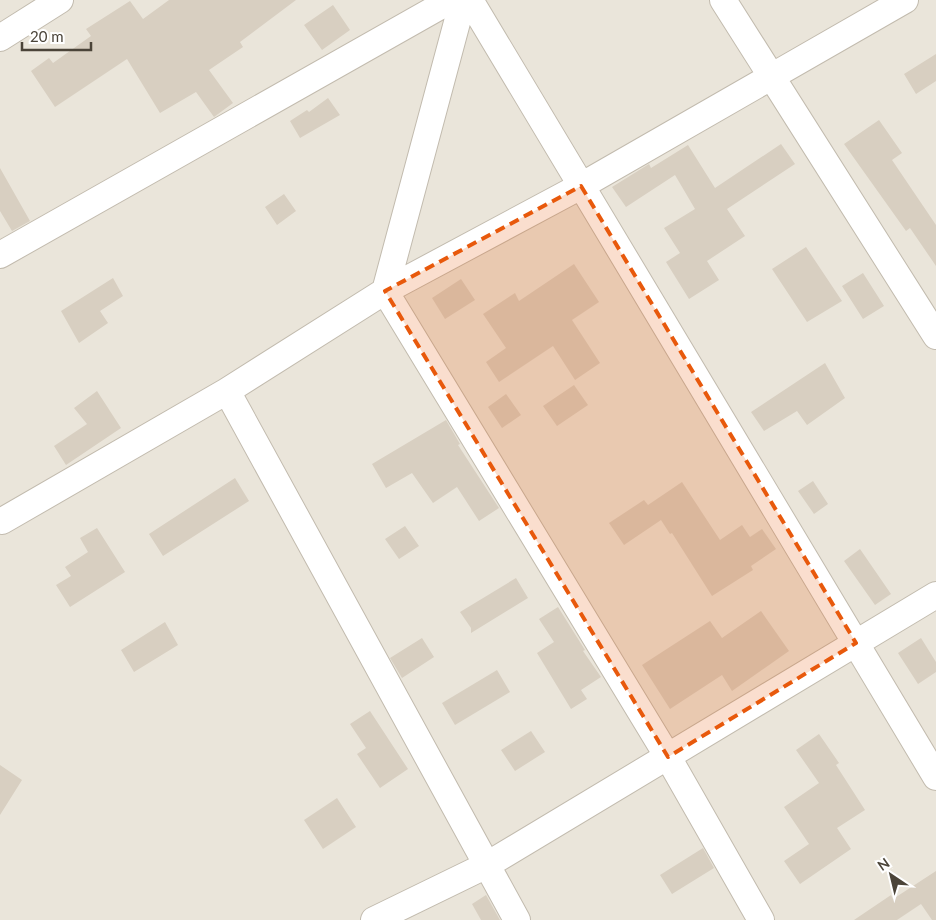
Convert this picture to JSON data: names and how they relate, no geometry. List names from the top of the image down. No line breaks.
{"scale_bar":"20 m","north":"top left"}
